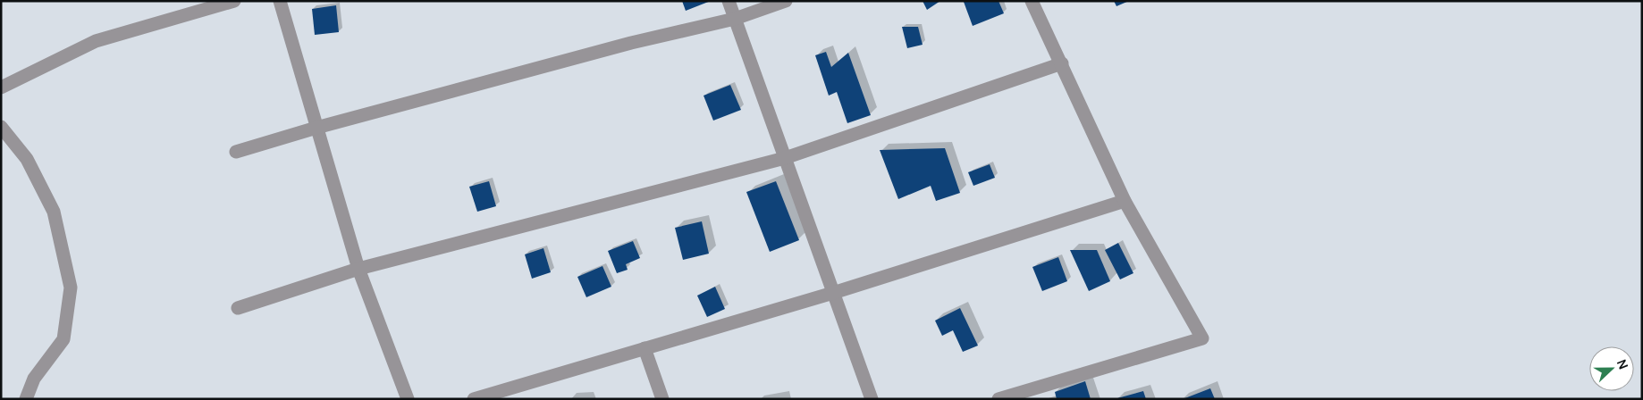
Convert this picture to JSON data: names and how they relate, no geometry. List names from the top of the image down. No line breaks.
{"north":"right"}
